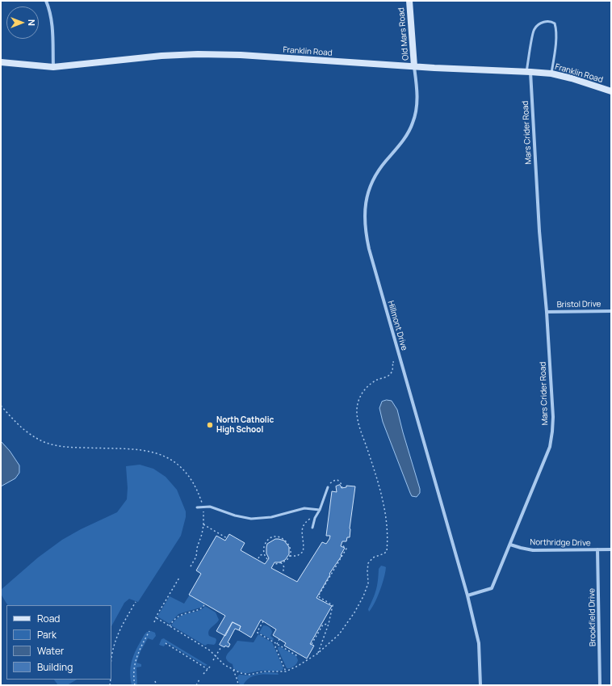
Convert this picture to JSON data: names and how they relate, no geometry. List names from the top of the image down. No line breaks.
{"streets":{"street":["Old Mars Road","Franklin Road","Mars Crider Road","Bristol Drive","Hillmont Drive","Northridge Drive","Brookfield Drive"]},"crossings":[["Old Mars Road","Franklin Road"],["Old Mars Road","Hillmont Drive"],["Franklin Road","Mars Crider Road"],["Franklin Road","Hillmont Drive"],["Mars Crider Road","Bristol Drive"],["Mars Crider Road","Hillmont Drive"],["Mars Crider Road","Northridge Drive"],["Northridge Drive","Brookfield Drive"]],"places":["North Catholic High School"],"legend":["Road","Park","Water","Building"],"north":"right"}
